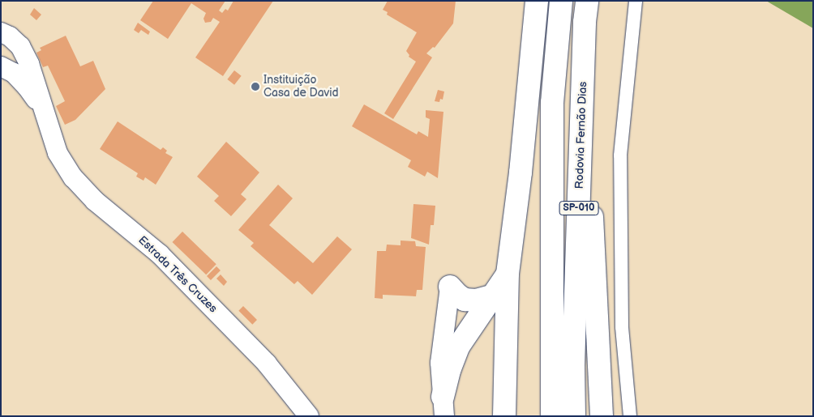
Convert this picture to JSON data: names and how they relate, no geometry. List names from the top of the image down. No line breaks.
{"streets":{"highway":["Rodovia Fernão Dias","SP-010"],"street":["Estrada Três Cruzes"]},"places":["Instituição Casa de David"]}
